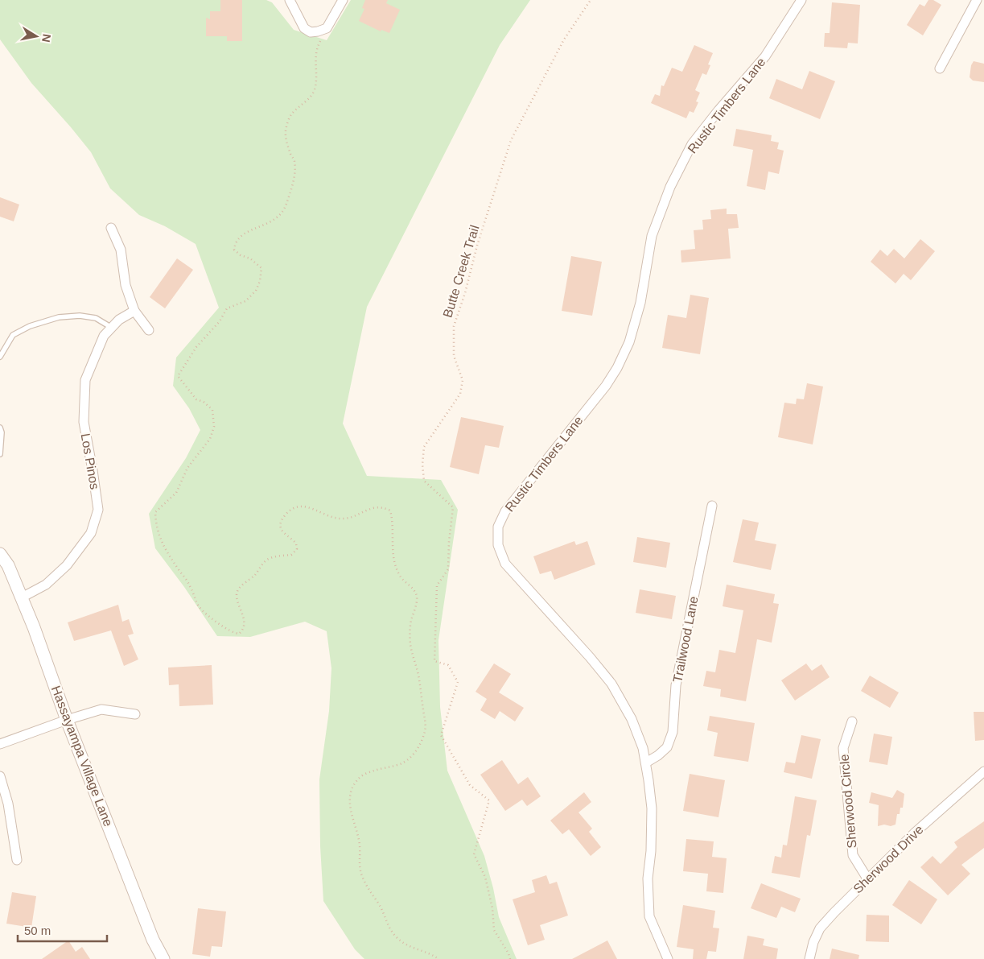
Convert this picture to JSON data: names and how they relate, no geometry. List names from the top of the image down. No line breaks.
{"streets":{"street":["Rustic Timbers Lane","Los Pinos","Trailwood Lane","Hassayampa Village Lane","Sherwood Circle","Sherwood Drive"],"path":["Butte Creek Trail"]},"crossings":[["Rustic Timbers Lane","Trailwood Lane"],["Los Pinos","Hassayampa Village Lane"],["Sherwood Circle","Sherwood Drive"]],"scale_bar":"50 m","north":"right"}
